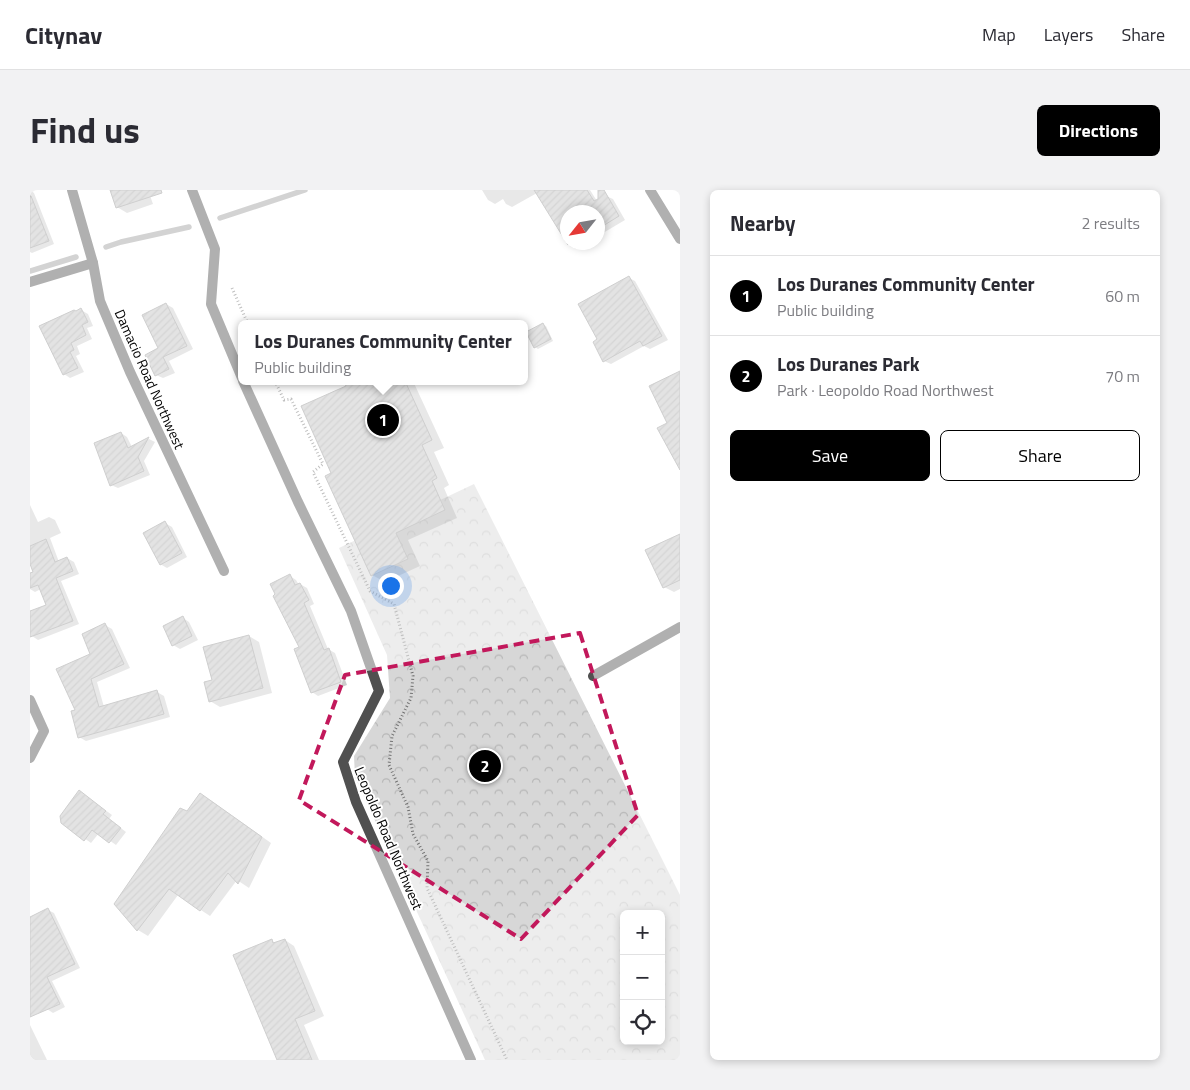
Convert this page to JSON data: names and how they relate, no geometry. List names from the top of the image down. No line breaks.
{"streets":{"street":["Damacio Road Northwest","Leopoldo Road Northwest"]},"north":"bottom left","page":{"header":"Citynav","nav":["Map","Layers","Share"],"title":"Find us","buttons":["Directions",["Save","Share"]],"heading":["Nearby","2 results"],"list":[{"mark":"1","name":"Los Duranes Community Center","note":"Public building","value":"60 m"},{"mark":"2","name":"Los Duranes Park","note":"Park · Leopoldo Road Northwest","value":"70 m"}],"popup":["Los Duranes Community Center","Public building"],"pins":["1","2"],"map_buttons":["+","−"]}}
